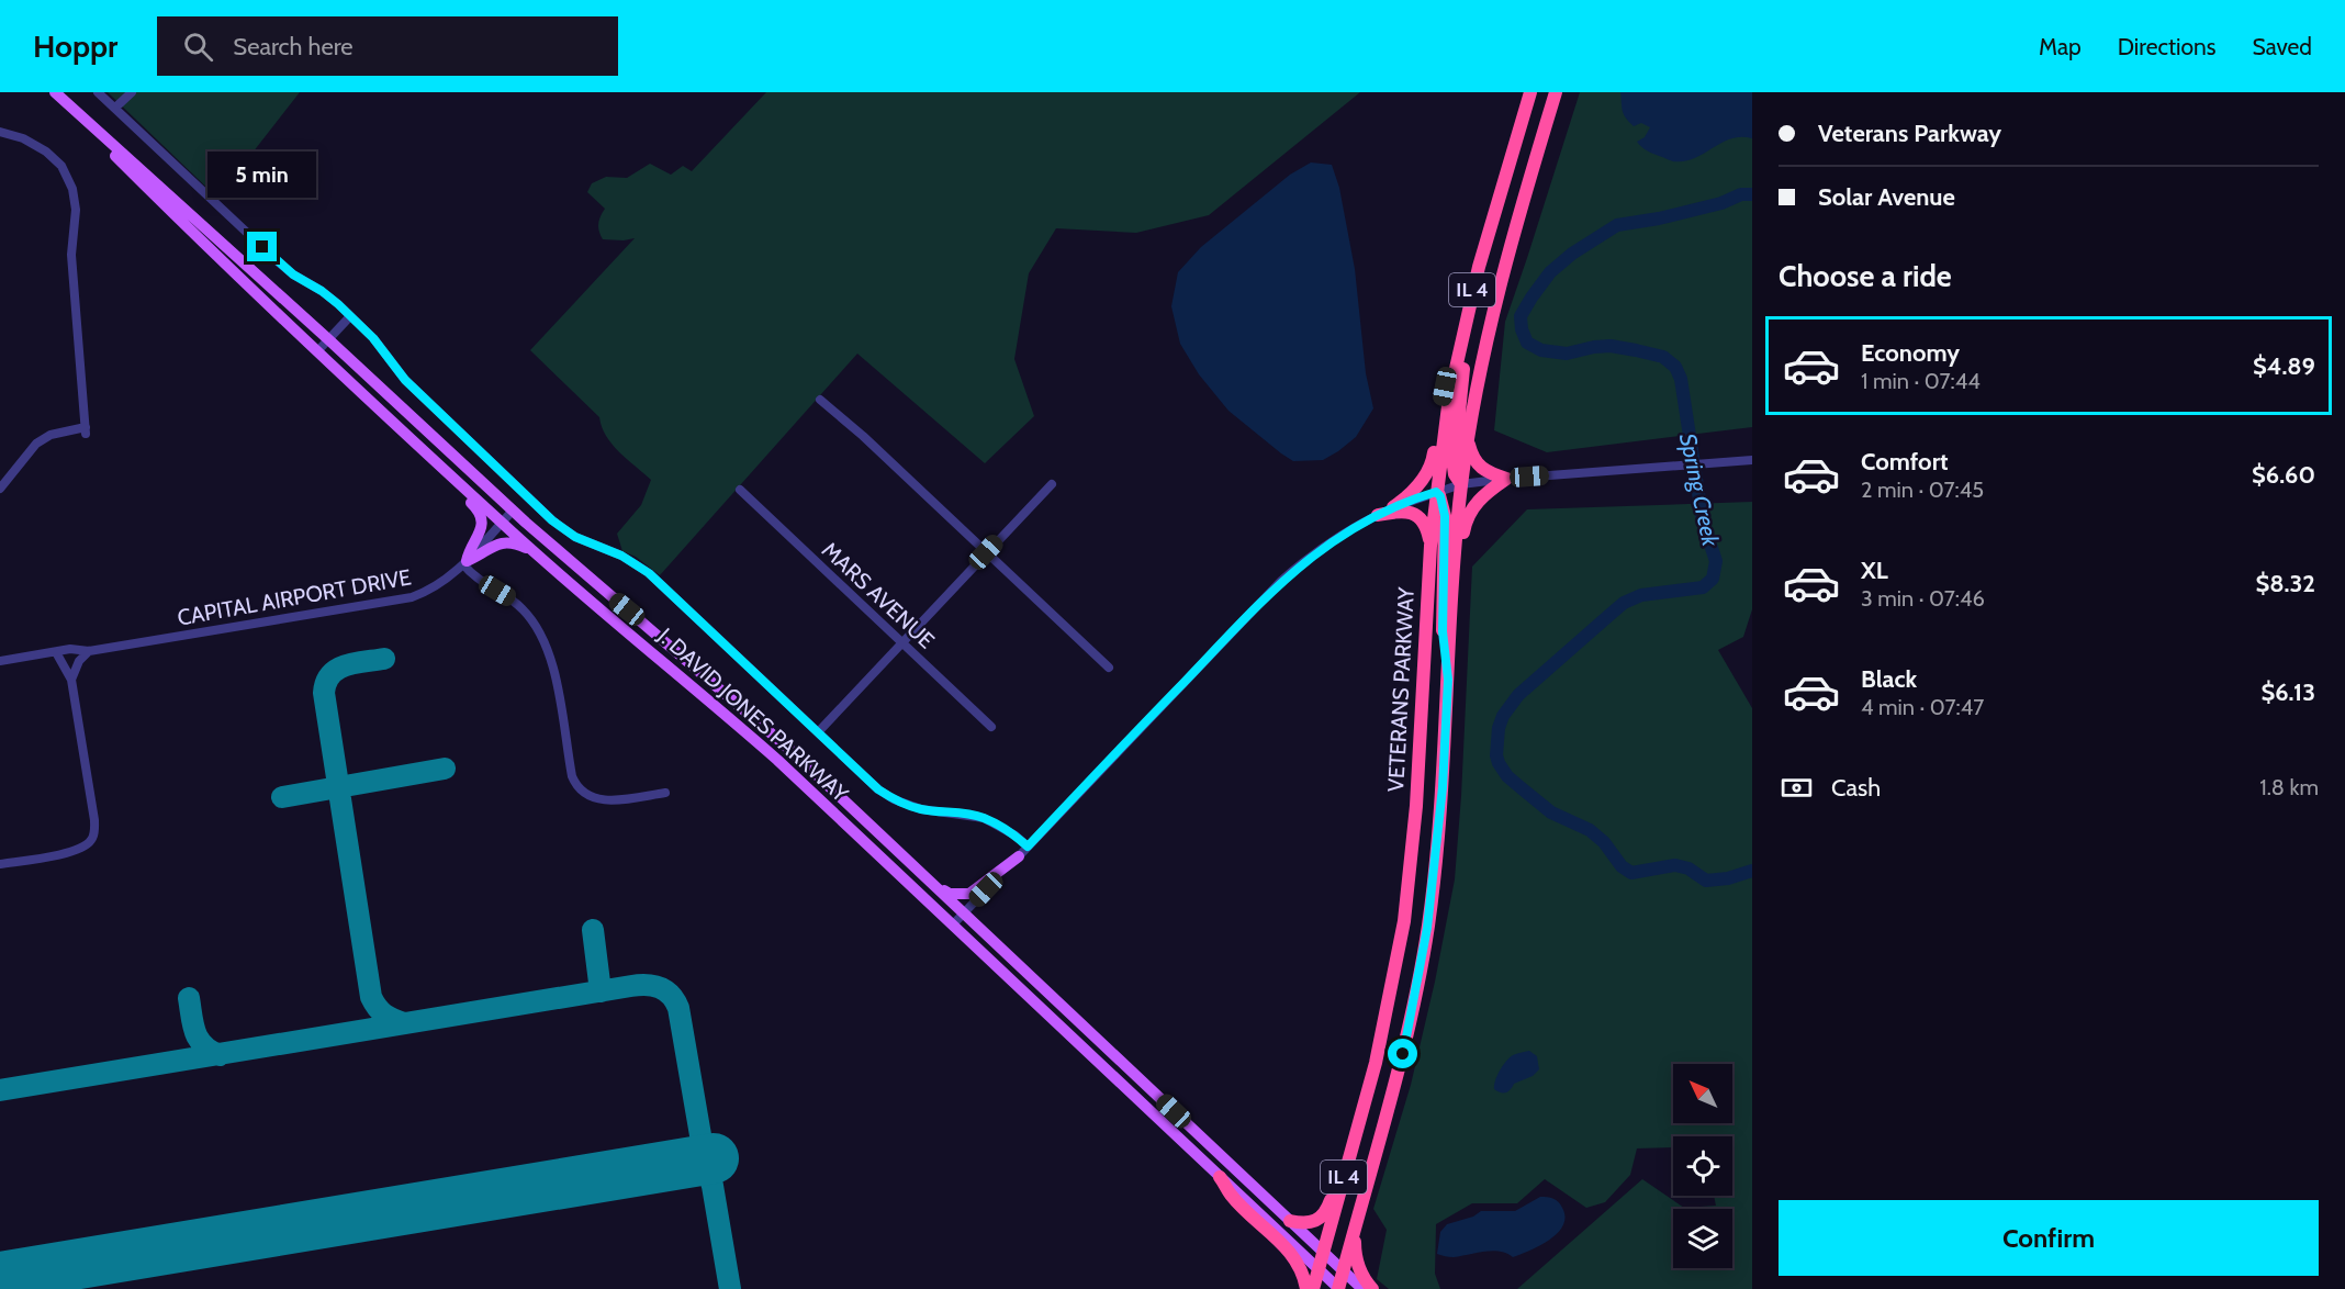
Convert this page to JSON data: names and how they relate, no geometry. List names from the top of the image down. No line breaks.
{"streets":{"highway":["IL 4","VETERANS PARKWAY"],"main road":["J. DAVID JONES PARKWAY"],"street":["MARS AVENUE","CAPITAL AIRPORT DRIVE"]},"crossings":[["IL 4","J. DAVID JONES PARKWAY"],["CAPITAL AIRPORT DRIVE","J. DAVID JONES PARKWAY"],["VETERANS PARKWAY","J. DAVID JONES PARKWAY"]],"water":["Spring Creek"],"north":"top left","page":{"header":"Hoppr","search":"Search here","nav":["Map","Directions","Saved"],"banner":["Veterans Parkway","Solar Avenue"],"bubble":"5 min","heading":"Choose a ride","list":[{"name":"Economy","note":"1 min · 07:44","value":"$4.89"},{"name":"Comfort","note":"2 min · 07:45","value":"$6.60"},{"name":"XL","note":"3 min · 07:46","value":"$8.32"},{"name":"Black","note":"4 min · 07:47","value":"$6.13"}],"pay":["Cash","1.8 km"],"buttons":"Confirm"}}
